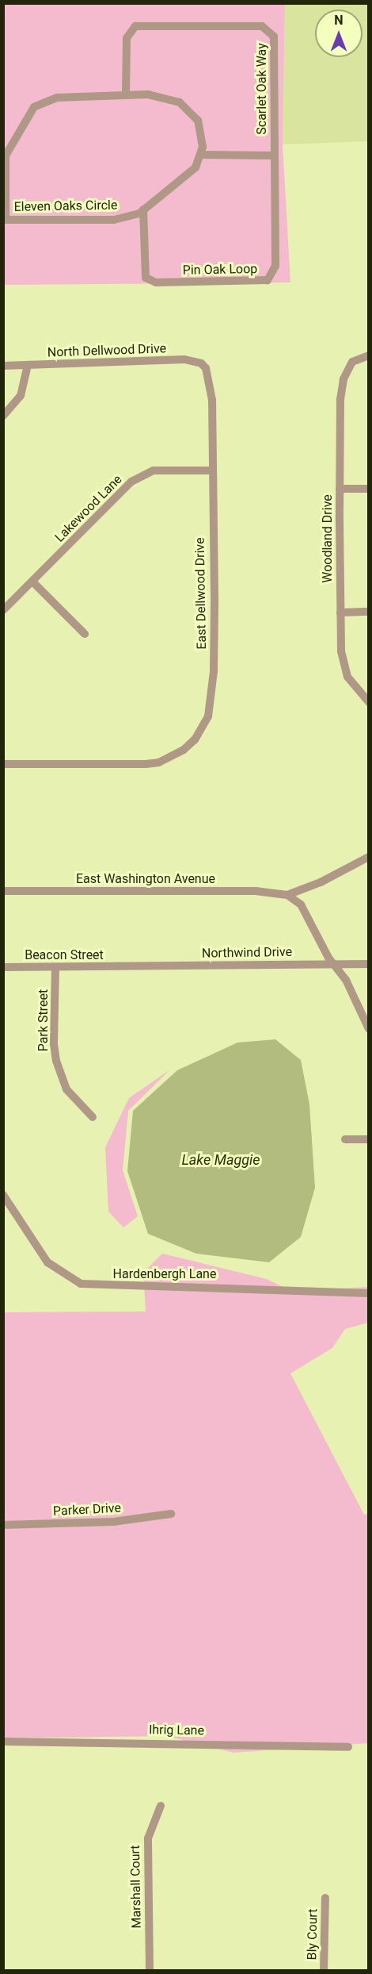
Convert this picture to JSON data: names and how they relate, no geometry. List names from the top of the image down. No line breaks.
{"streets":{"street":["Scarlet Oak Way","Eleven Oaks Circle","Pin Oak Loop","North Dellwood Drive","Lakewood Lane","Woodland Drive","East Dellwood Drive","East Washington Avenue","Northwind Drive","Beacon Street","Park Street","Hardenbergh Lane","Parker Drive","Ihrig Lane","Marshall Court","Bly Court"]},"crossings":[["Scarlet Oak Way","Eleven Oaks Circle"],["Scarlet Oak Way","Pin Oak Loop"],["Eleven Oaks Circle","Pin Oak Loop"],["North Dellwood Drive","East Dellwood Drive"],["Lakewood Lane","East Dellwood Drive"],["Northwind Drive","Beacon Street"],["Beacon Street","Park Street"]],"water":["Lake Maggie"],"north":"top"}
